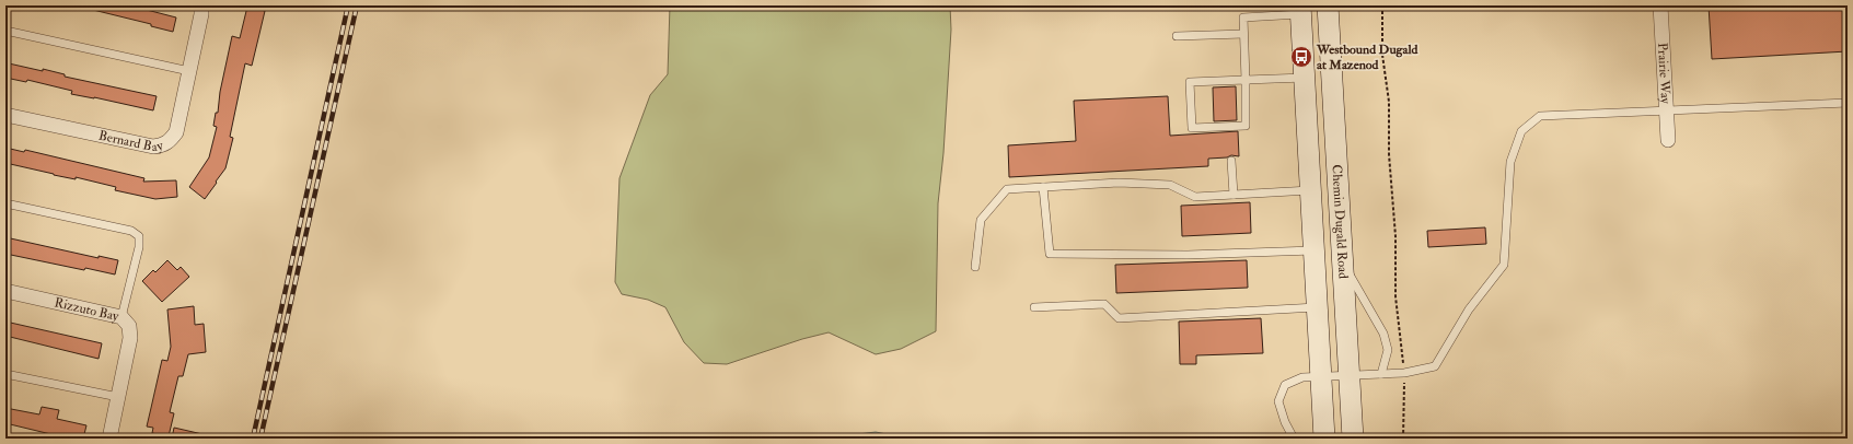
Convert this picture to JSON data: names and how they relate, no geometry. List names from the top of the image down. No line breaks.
{"streets":{"main road":["Chemin Dugald Road"],"street":["Prairie Way","Bernard Bay","Rizzuto Bay"]},"places":{"bus stop":["Westbound Dugald at Mazenod"]}}
